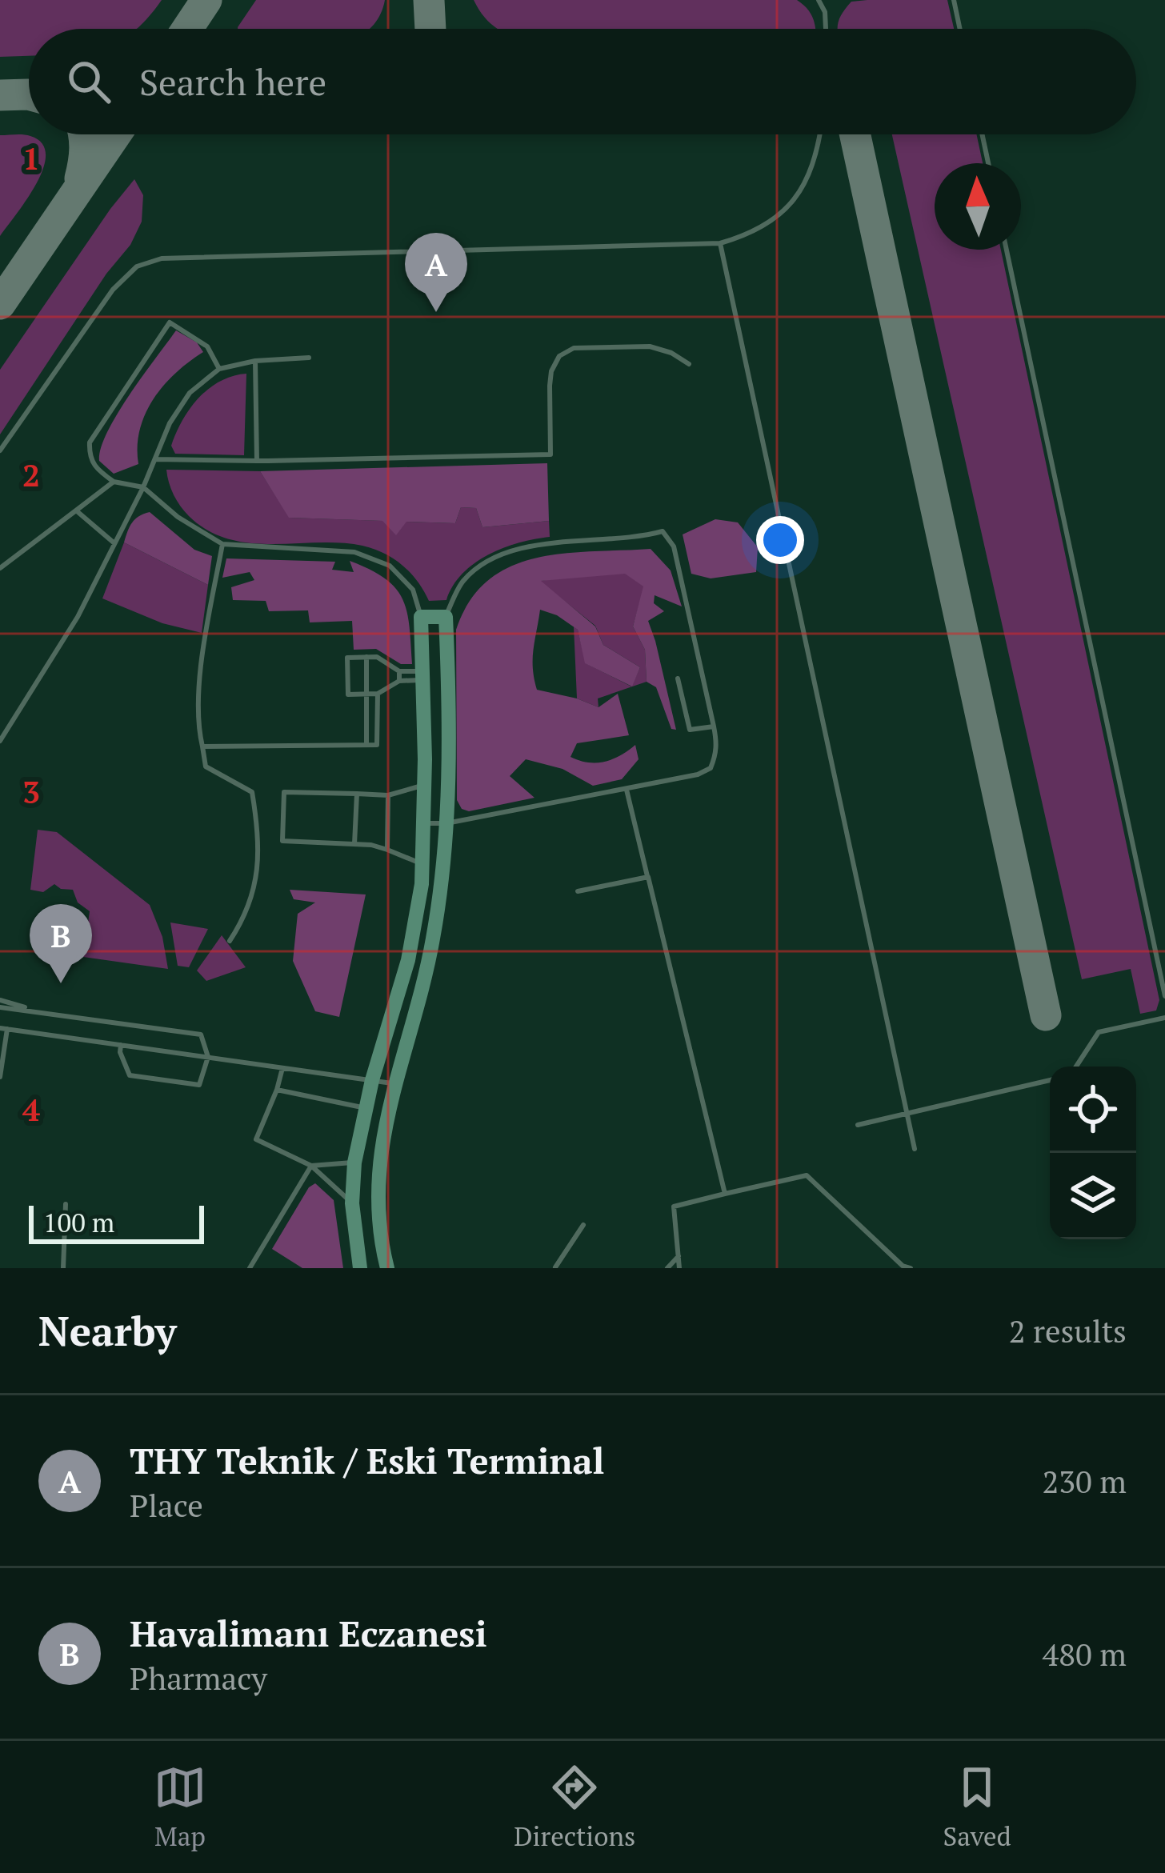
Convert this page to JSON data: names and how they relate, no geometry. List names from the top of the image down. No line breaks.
{"scale_bar":"100 m","north":"top","page":{"search":"Search here","pins":["A","B"],"scale":"100 m","heading":["Nearby","2 results"],"list":[{"mark":"A","name":"THY Teknik / Eski Terminal","note":"Place","value":"230 m"},{"mark":"B","name":"Havalimanı Eczanesi","note":"Pharmacy","value":"480 m"}],"nav":["Map","Directions","Saved"]},"grid":{"rows":["1","2","3","4"]}}
